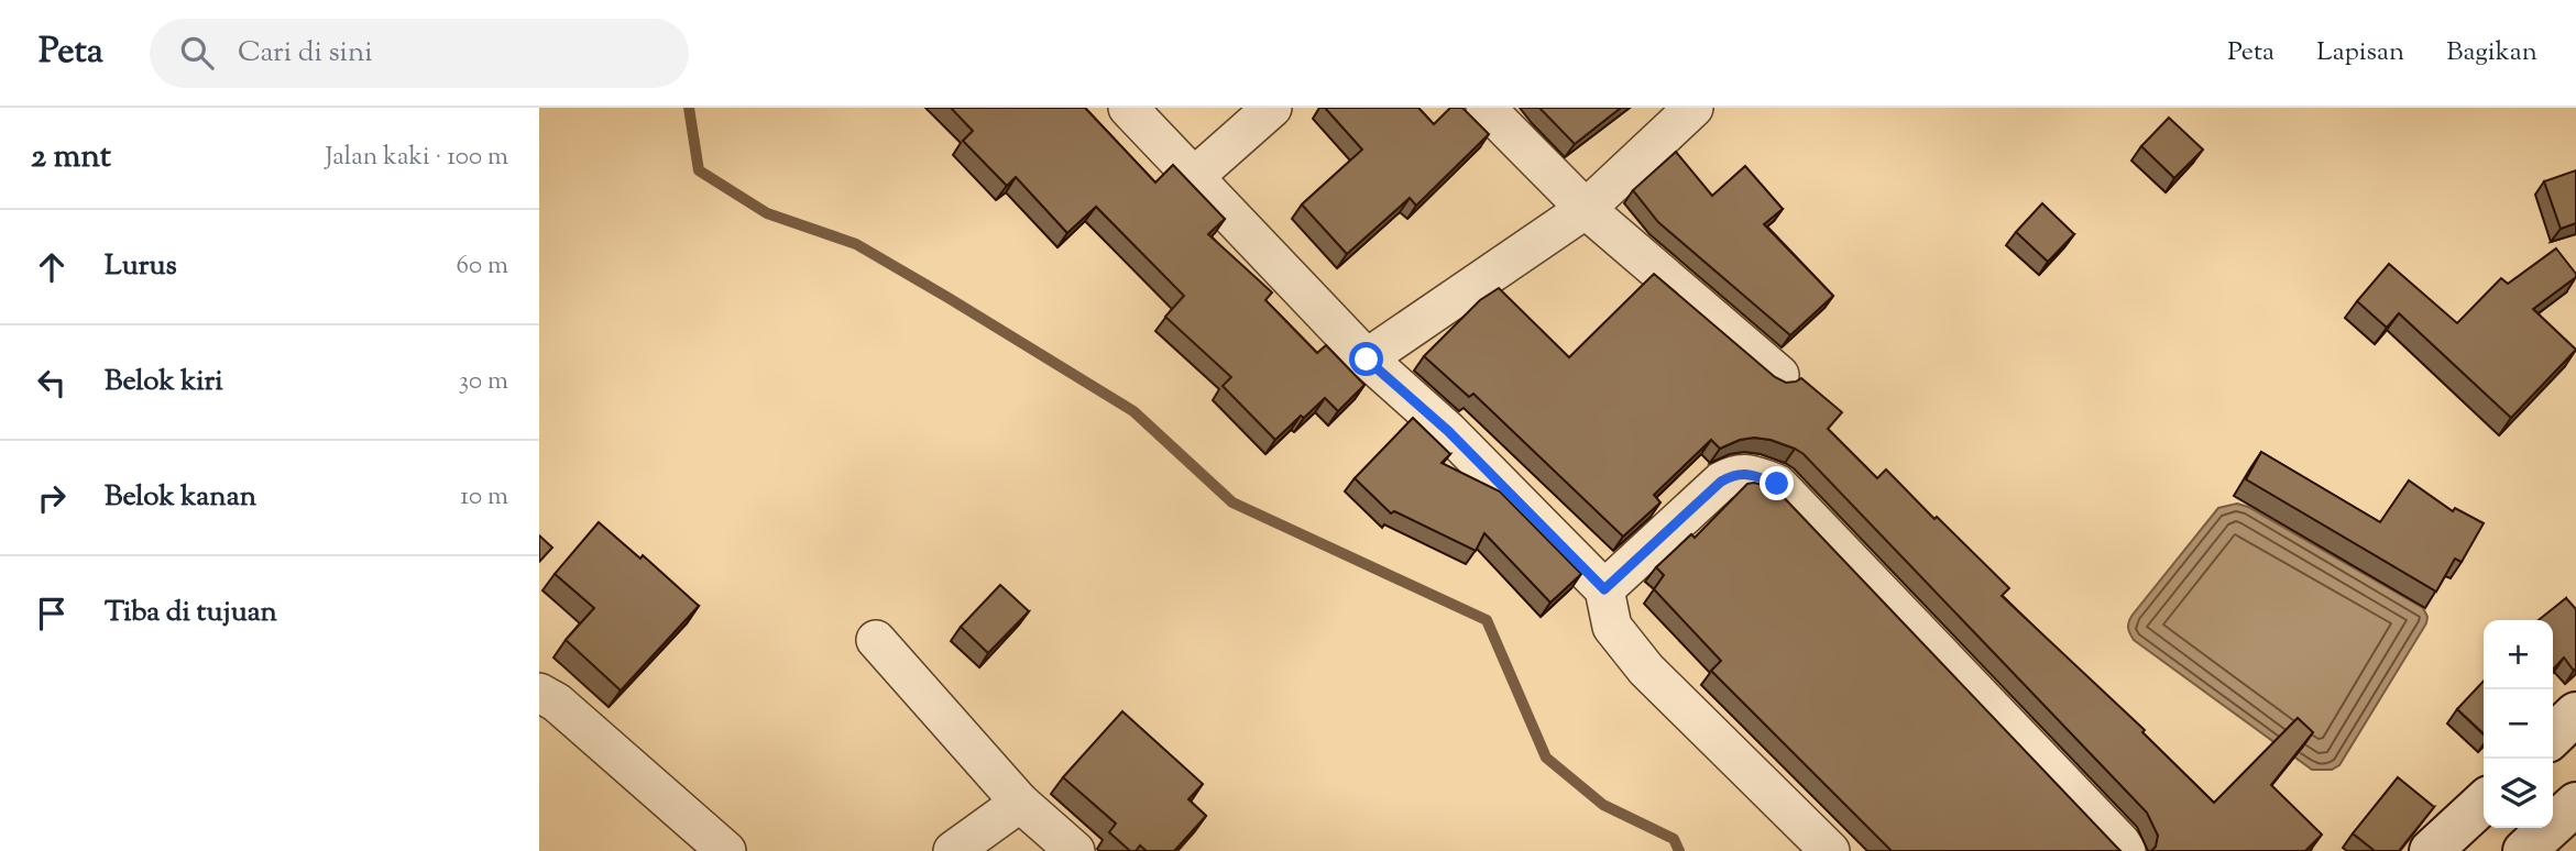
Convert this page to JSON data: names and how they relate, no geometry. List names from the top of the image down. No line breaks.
{"page":{"header":"Peta","search":"Cari di sini","nav":["Peta","Lapisan","Bagikan"],"heading":["2 mnt","Jalan kaki · 100 m"],"list":[["Lurus","60 m"],["Belok kiri","30 m"],["Belok kanan","10 m"],"Tiba di tujuan"],"map_buttons":["+","−"]}}
